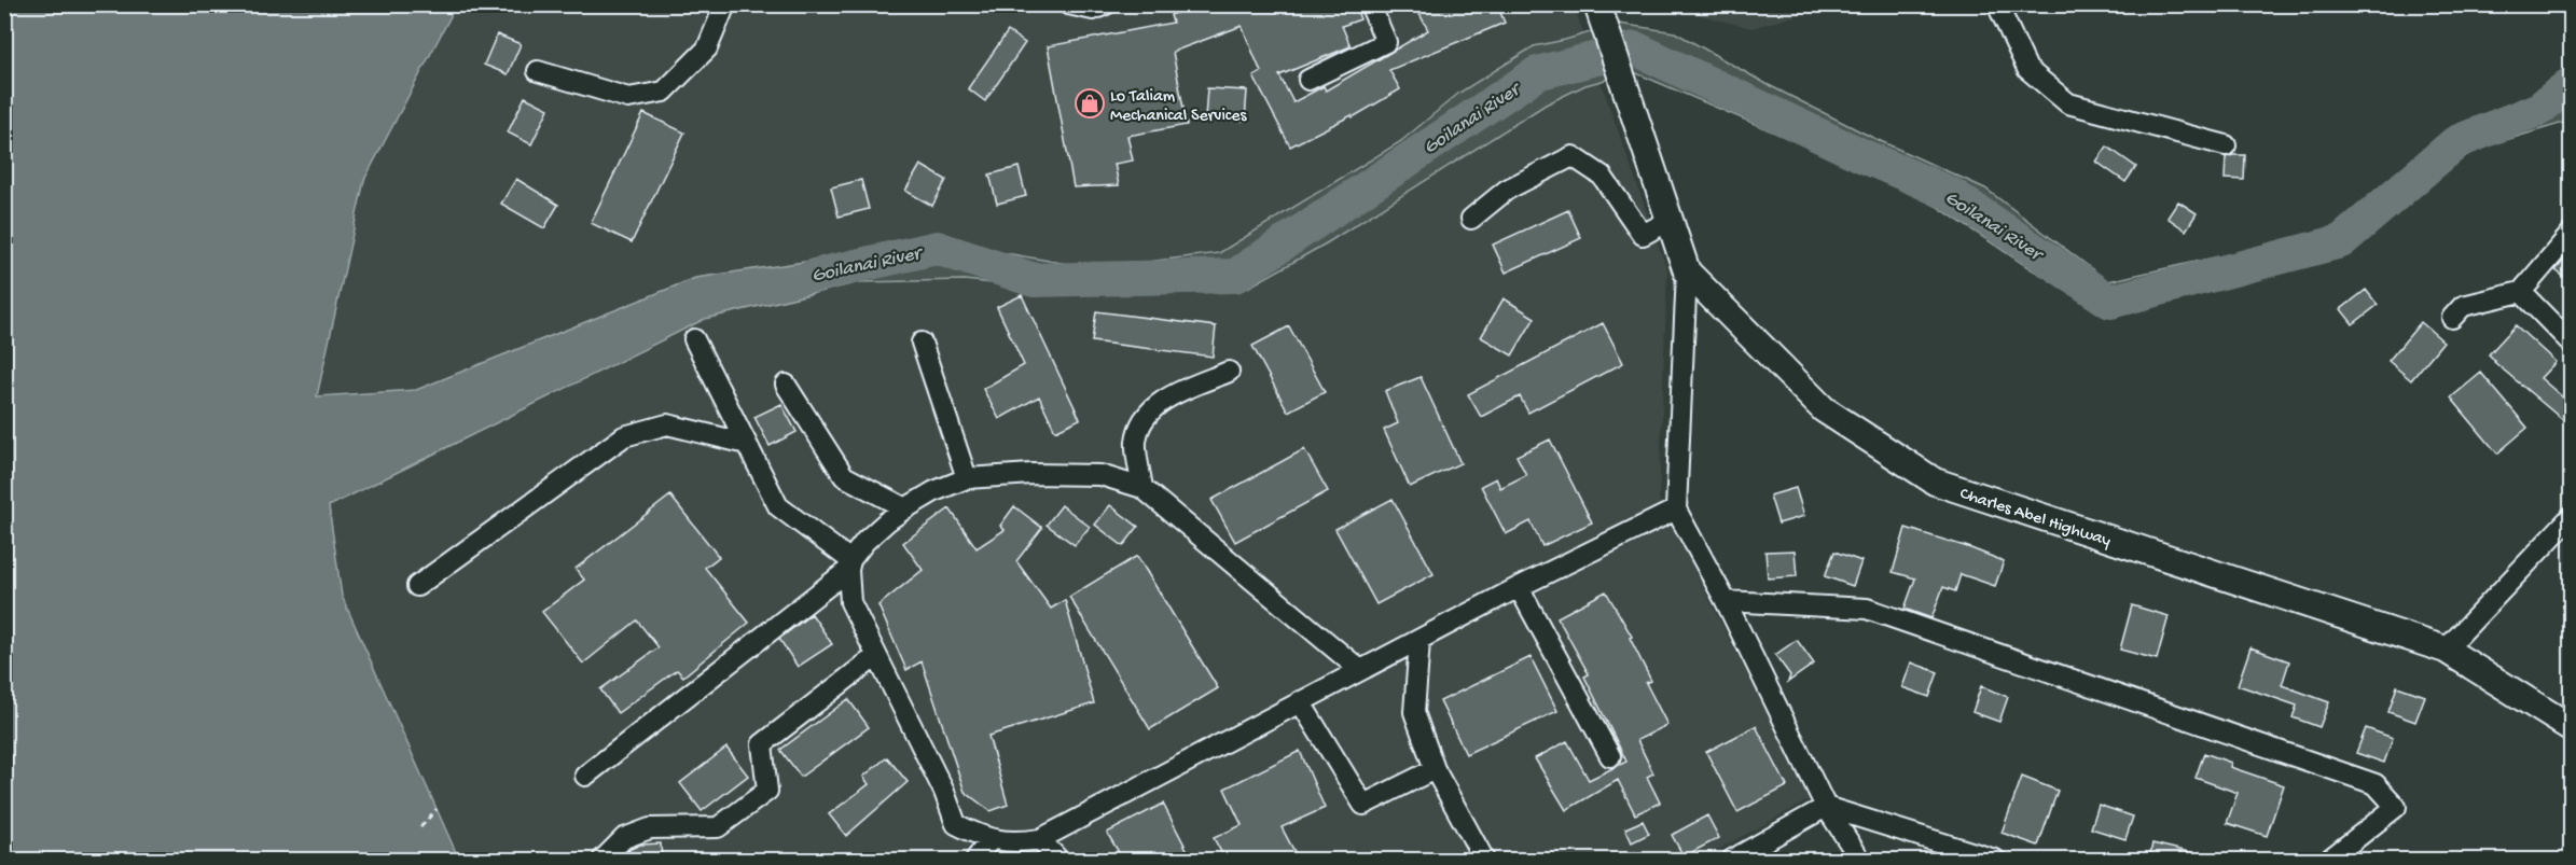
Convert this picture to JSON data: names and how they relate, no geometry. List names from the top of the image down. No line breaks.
{"streets":{"main road":["Charles Abel Highway"]},"water":["Goilanai River"],"places":{"shop":["Lo Taliam Mechanical Services"]}}
